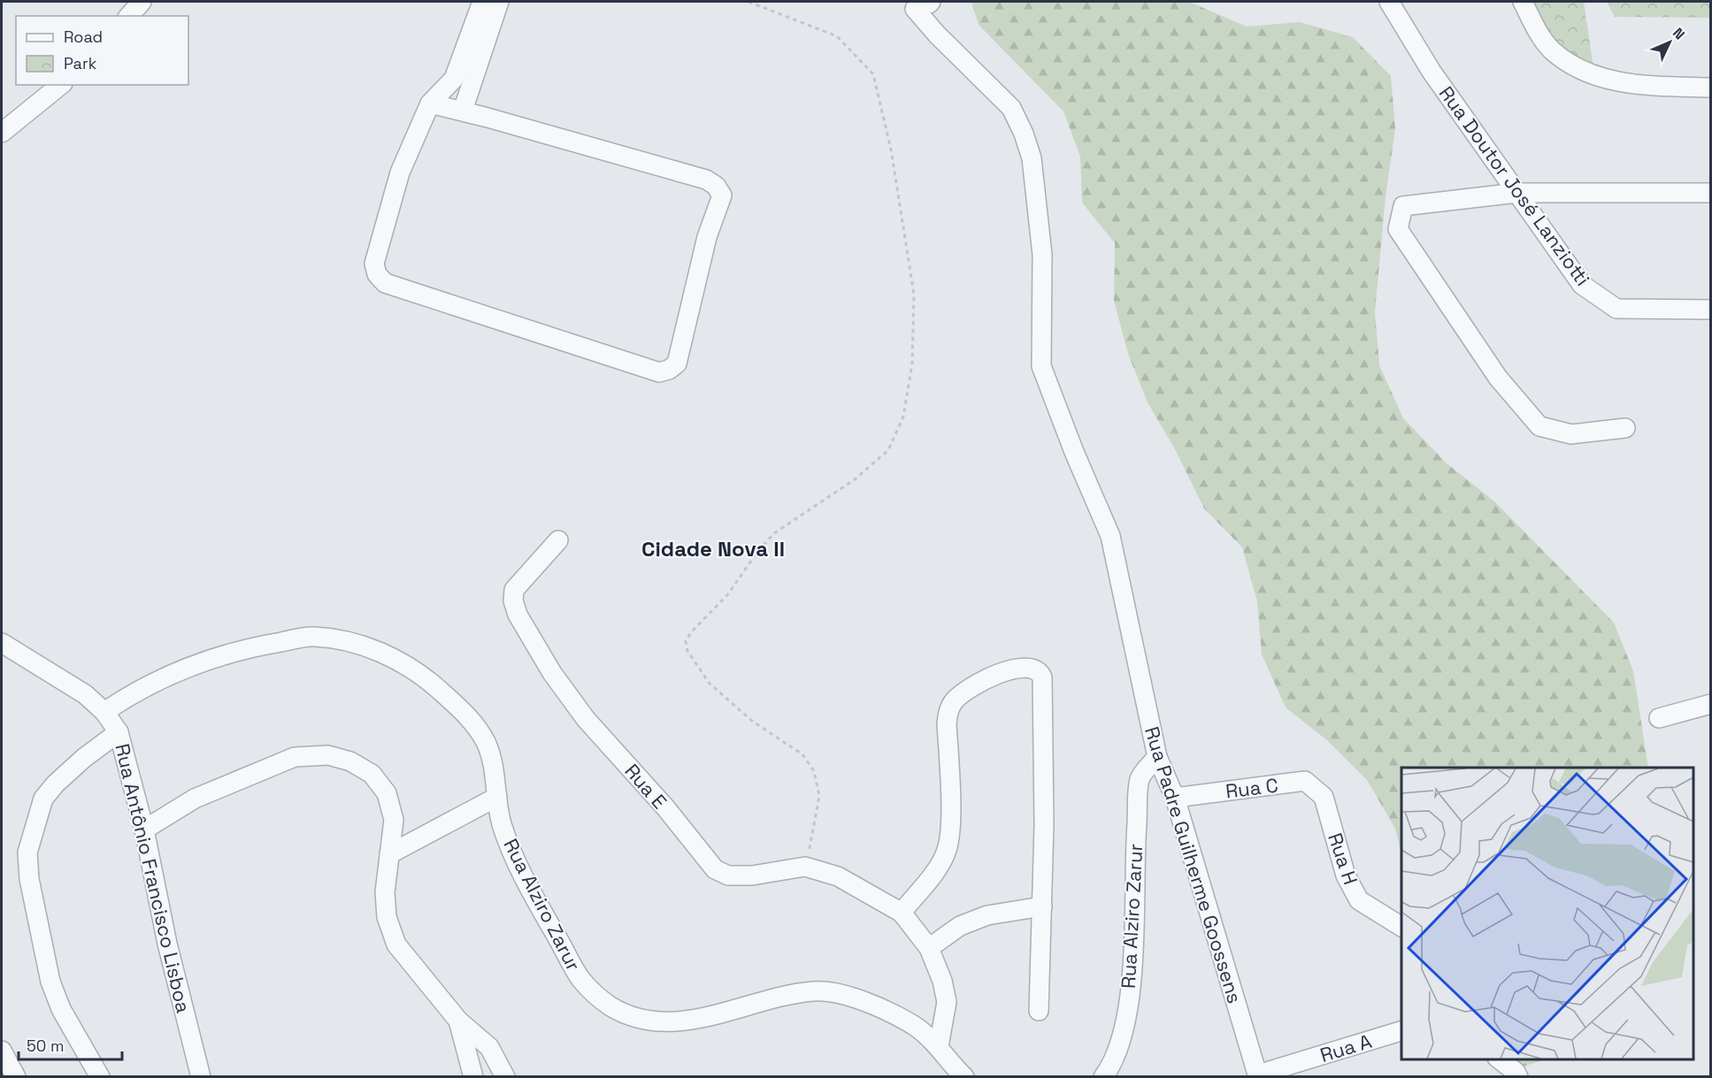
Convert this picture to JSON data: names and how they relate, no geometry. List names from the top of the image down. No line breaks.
{"streets":{"street":["Rua Doutor José Lanziotti","Rua E","Rua C","Rua H","Rua Padre Guilherme Goossens","Rua Antônio Francisco Lisboa","Rua Alziro Zarur","Rua A"]},"crossings":[["Rua C","Rua H"],["Rua C","Rua Padre Guilherme Goossens"],["Rua Padre Guilherme Goossens","Rua Alziro Zarur"],["Rua Padre Guilherme Goossens","Rua A"],["Rua Antônio Francisco Lisboa","Rua Alziro Zarur"]],"districts":["Cidade Nova II"],"legend":["Road","Park"],"scale_bar":"50 m","north":"top right"}
